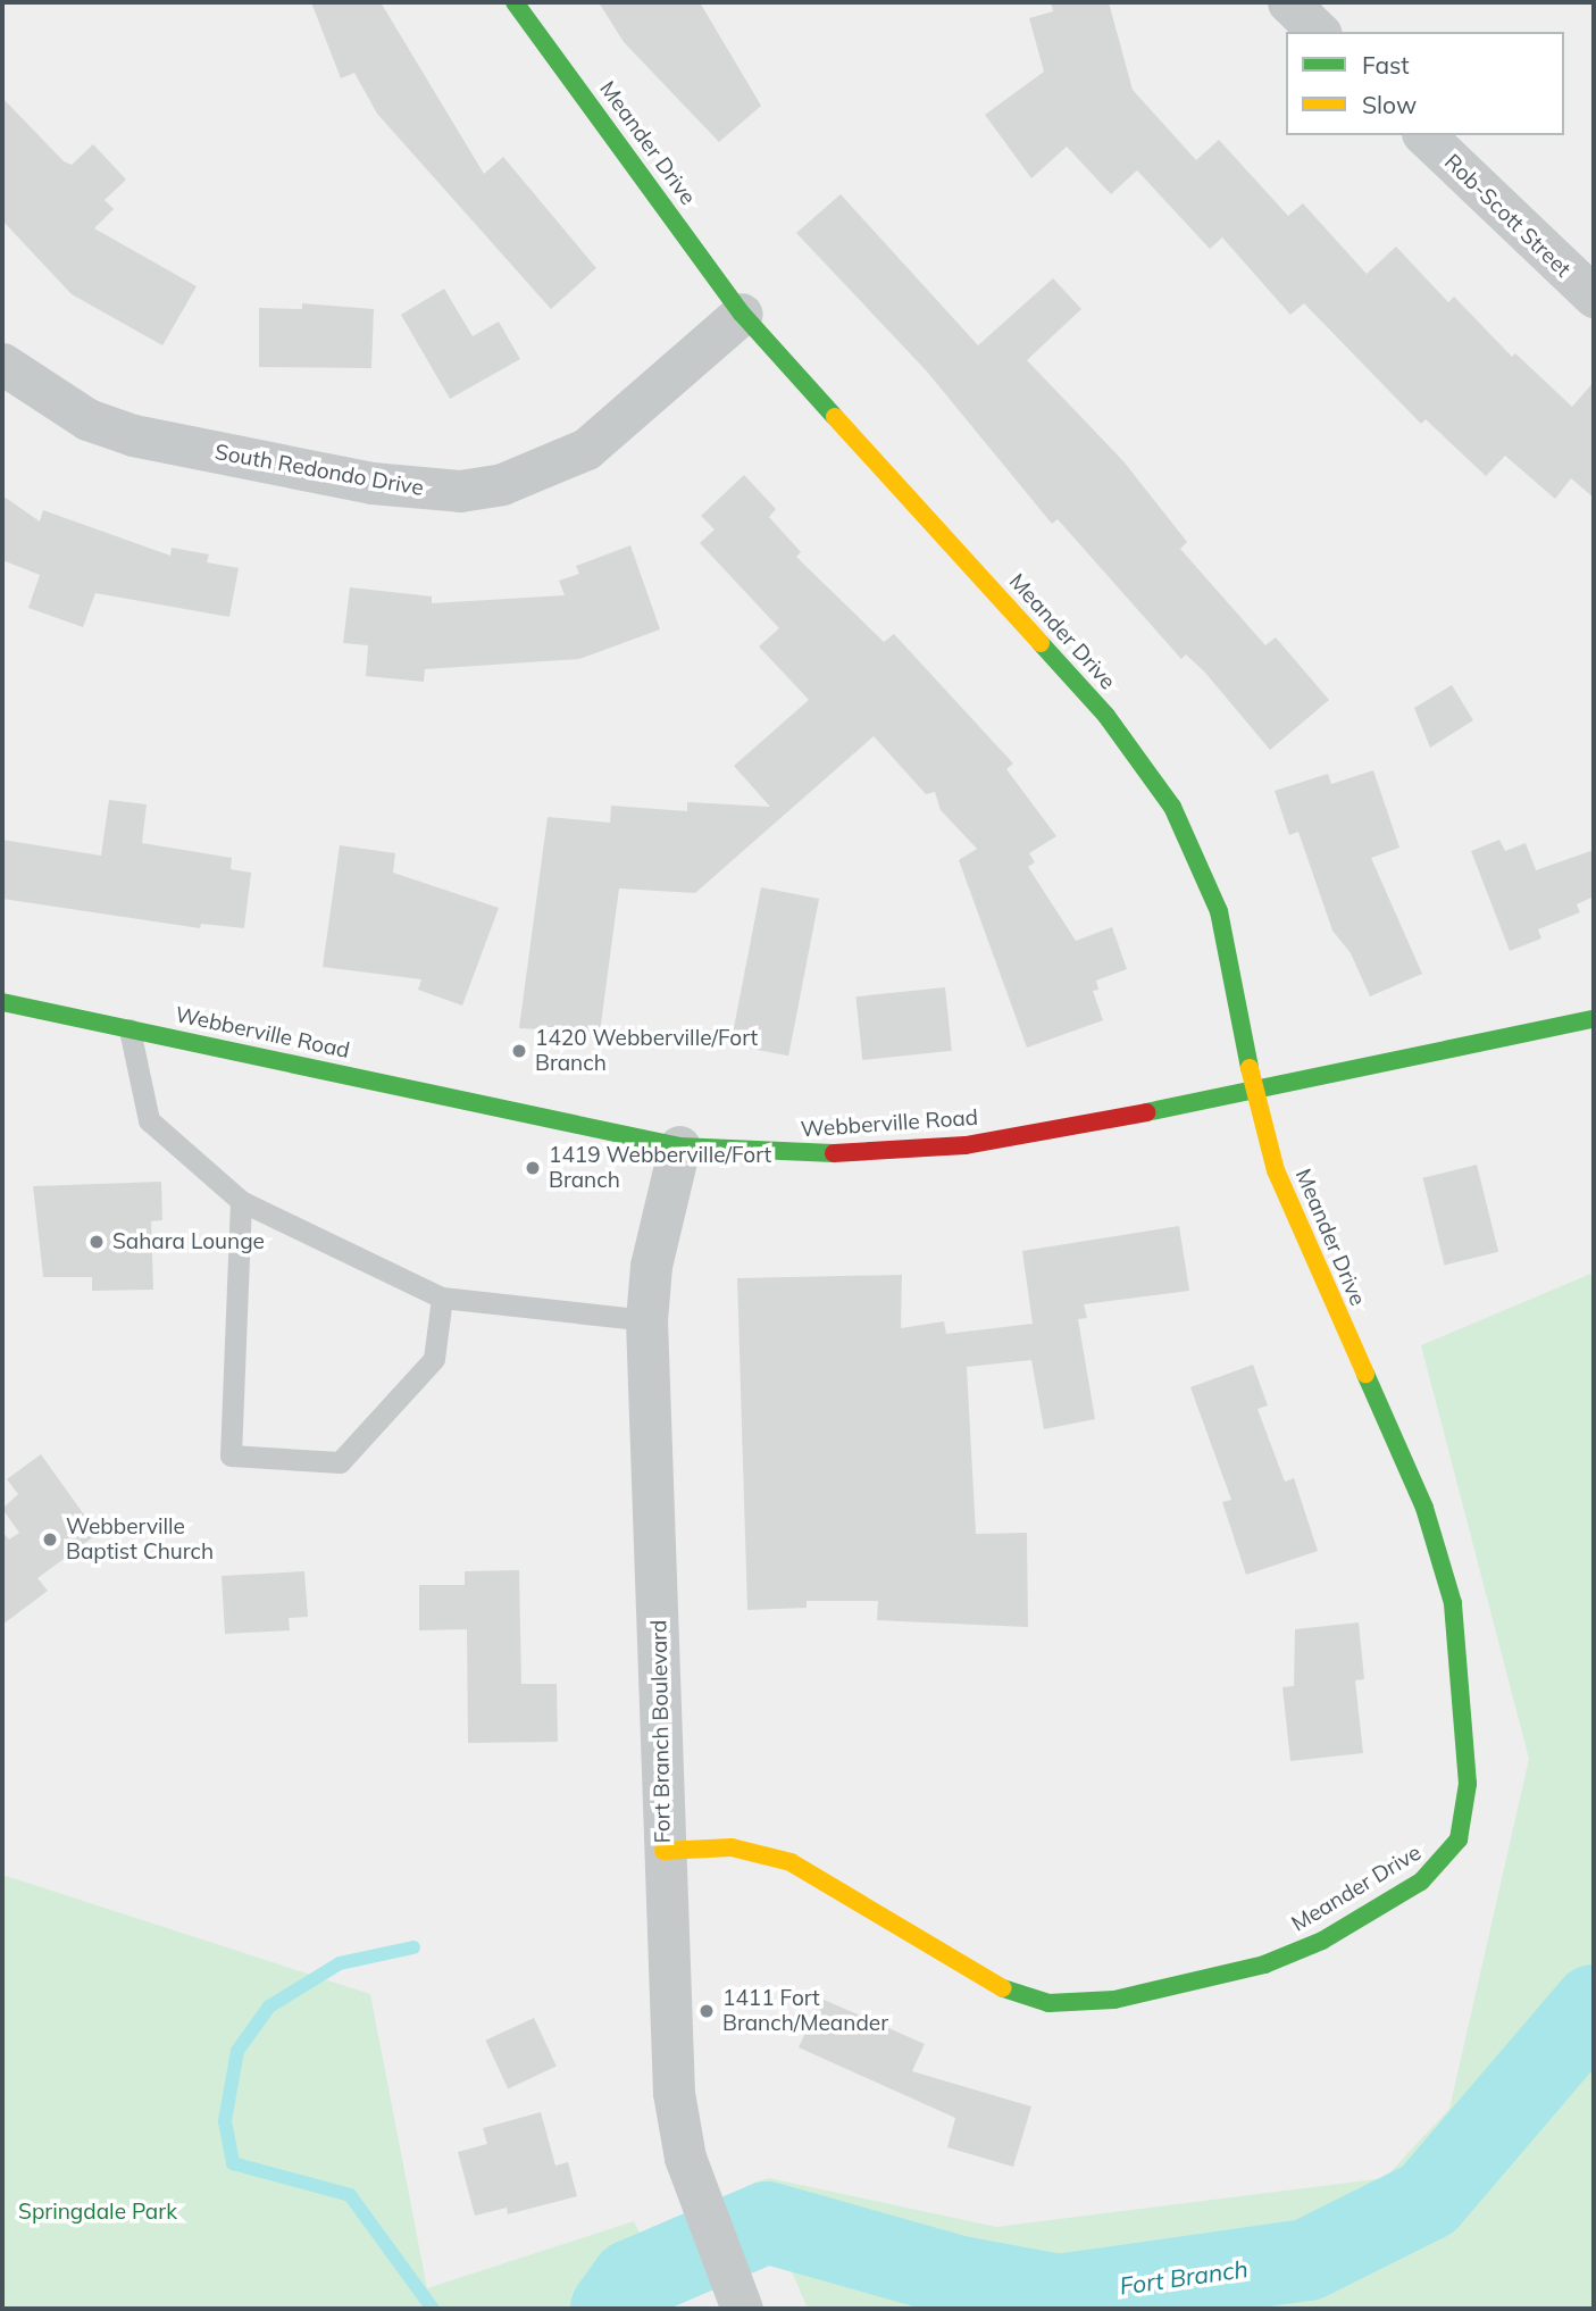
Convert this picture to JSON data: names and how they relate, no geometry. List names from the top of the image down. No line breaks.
{"streets":{"street":["Meander Drive","Rob-Scott Street","South Redondo Drive","Webberville Road","Fort Branch Boulevard"]},"crossings":[["Meander Drive","South Redondo Drive"],["Meander Drive","Webberville Road"],["Meander Drive","Fort Branch Boulevard"],["Webberville Road","Fort Branch Boulevard"]],"water":["Fort Branch"],"parks":["Springdale Park"],"places":["1420 Webberville/Fort Branch","1419 Webberville/Fort Branch","Sahara Lounge","Webberville Baptist Church","1411 Fort Branch/Meander"],"legend":["Fast","Slow"]}
